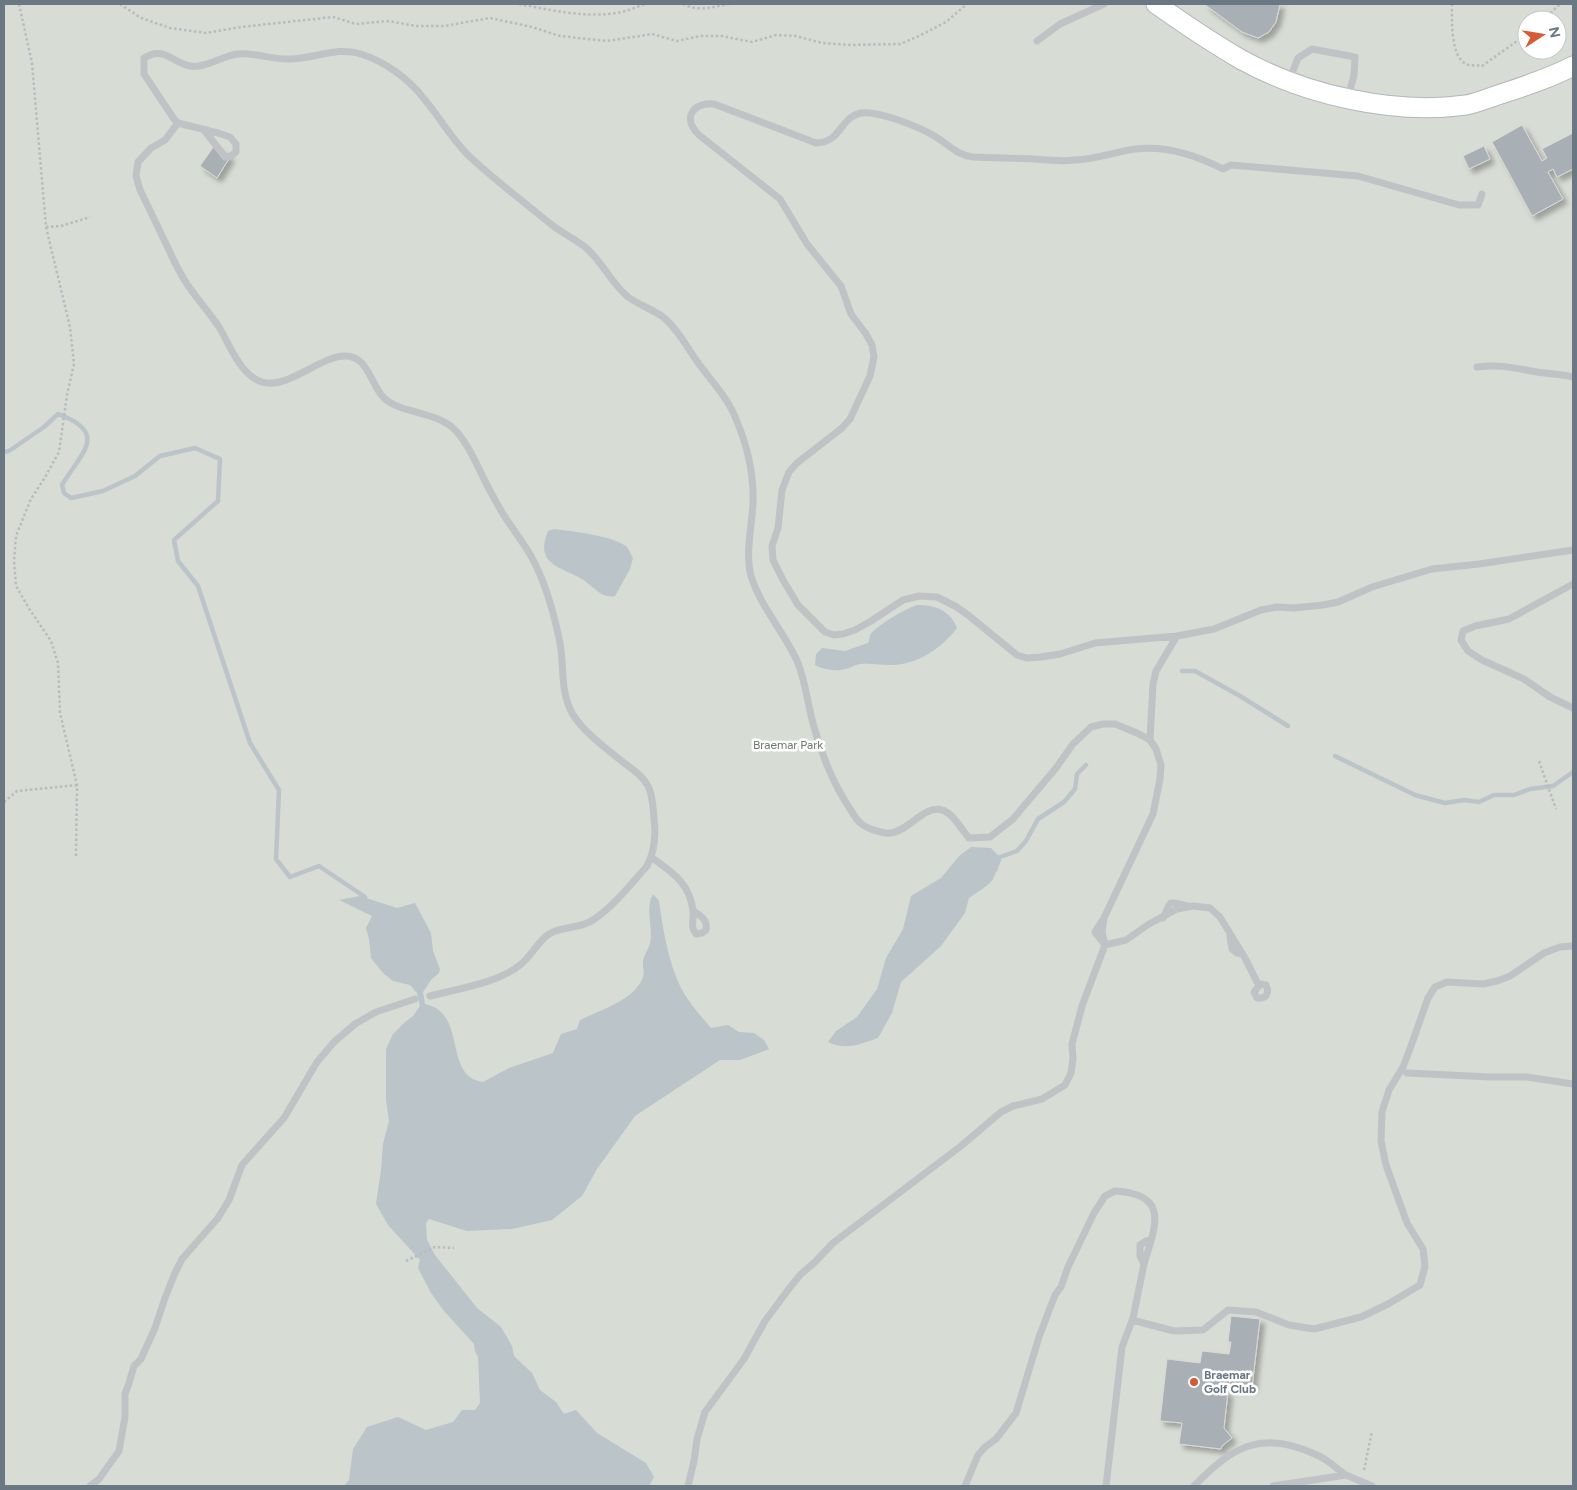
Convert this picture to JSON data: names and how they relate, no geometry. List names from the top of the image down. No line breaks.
{"parks":["Braemar Park"],"places":["Braemar Golf Club"],"north":"right"}
